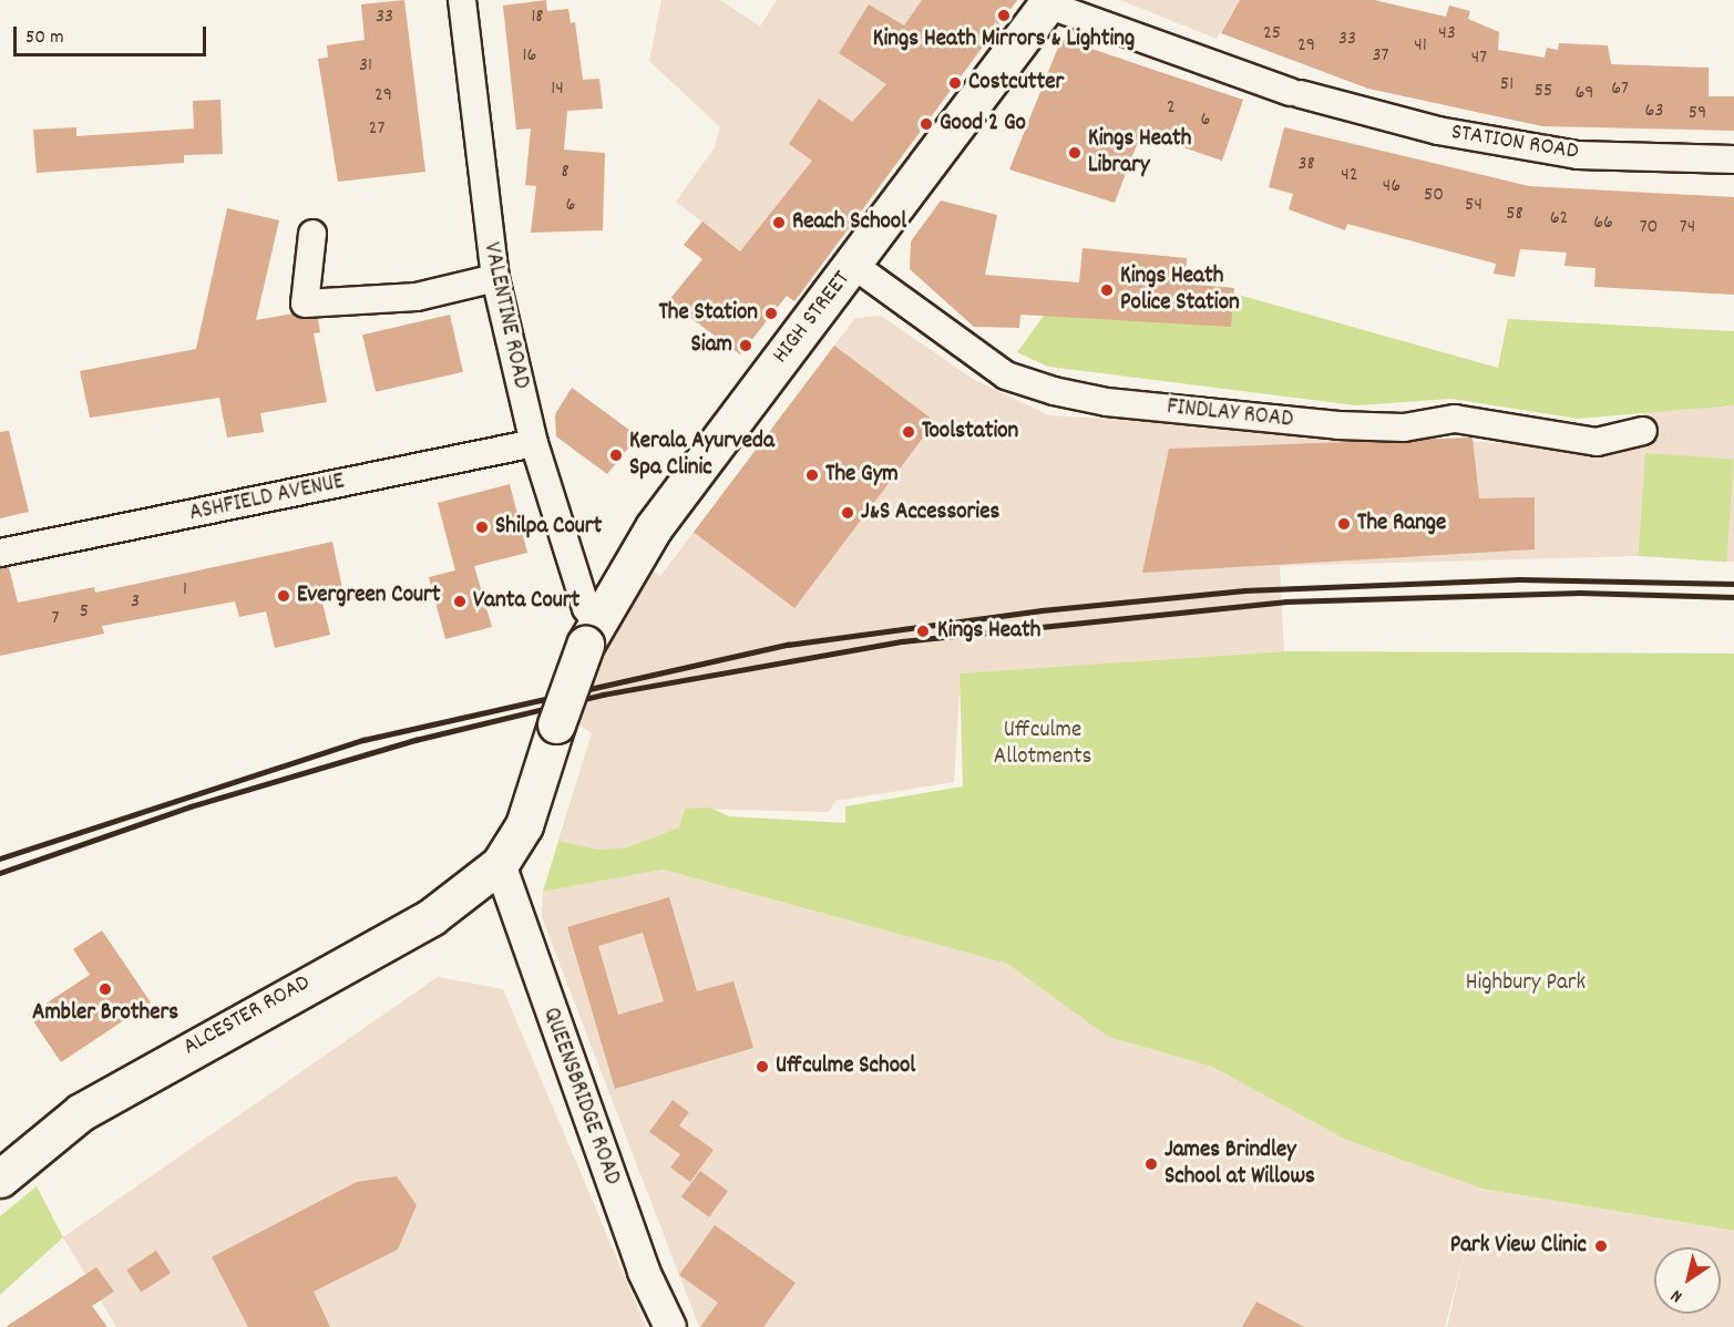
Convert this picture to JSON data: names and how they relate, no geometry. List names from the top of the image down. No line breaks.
{"streets":{"highway":["HIGH STREET","ALCESTER ROAD"],"street":["STATION ROAD","VALENTINE ROAD","FINDLAY ROAD","ASHFIELD AVENUE","QUEENSBRIDGE ROAD"]},"crossings":[["STATION ROAD","HIGH STREET"],["VALENTINE ROAD","HIGH STREET"],["VALENTINE ROAD","ASHFIELD AVENUE"],["HIGH STREET","FINDLAY ROAD"],["HIGH STREET","ALCESTER ROAD"],["HIGH STREET","QUEENSBRIDGE ROAD"],["ALCESTER ROAD","QUEENSBRIDGE ROAD"]],"parks":["Uffculme Allotments","Highbury Park"],"places":["Kings Heath Mirrors & Lighting","Costcutter","Good 2 Go","Kings Heath Library","Reach School","Kings Heath Police Station","The Station","Siam","Toolstation","Kerala Ayurveda Spa Clinic","The Gym","J&S Accessories","The Range","Shilpa Court","Evergreen Court","Vanta Court","Kings Heath","Ambler Brothers","Uffculme School","James Brindley School at Willows","Park View Clinic"],"house_numbers":["33","18","25","43","33","29","41","16","37","47","31","51","14","67","55","69","29","2","63","59","6","27","38","8","42","46","50","6","54","58","62","66","70","74","1","3","5","7"],"scale_bar":"50 m","north":"bottom left"}
